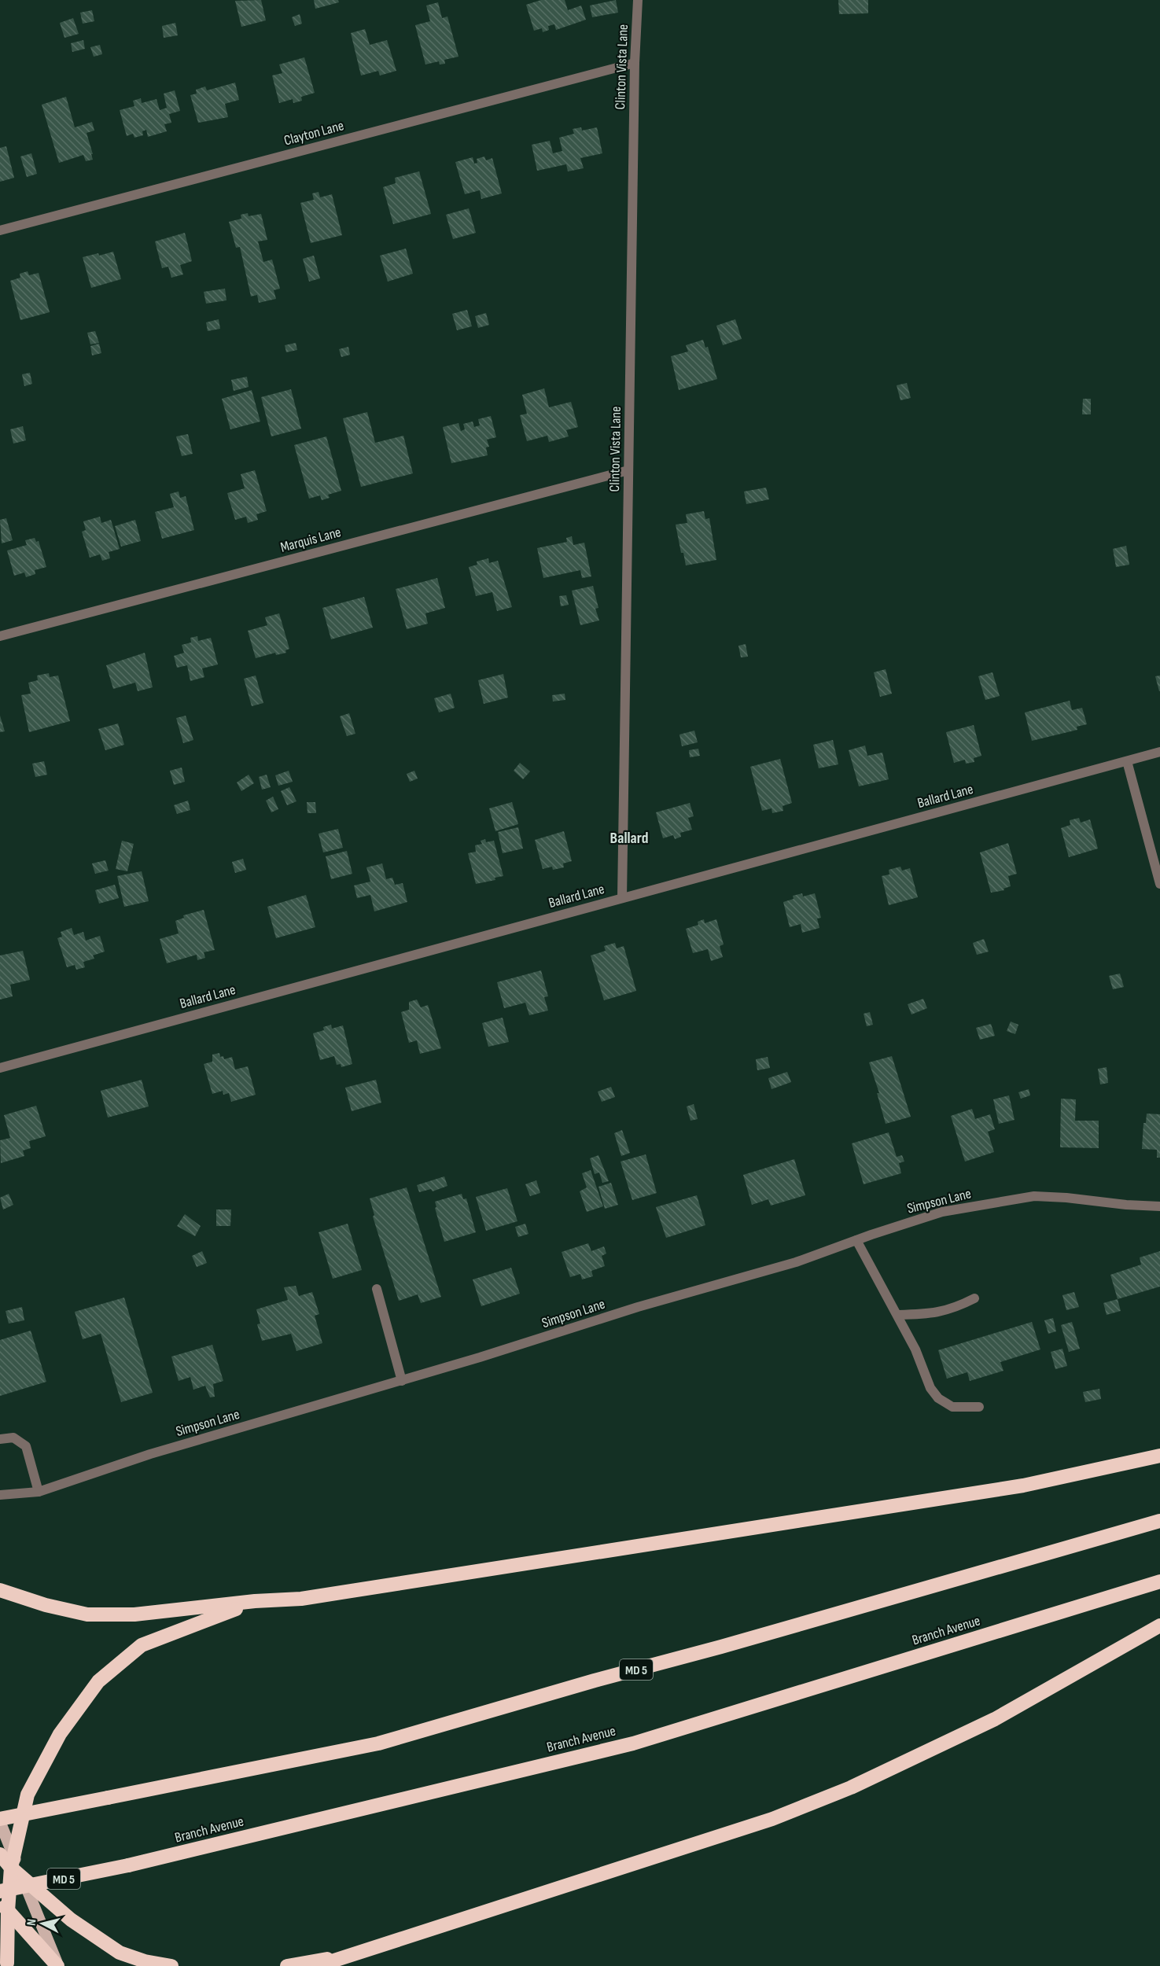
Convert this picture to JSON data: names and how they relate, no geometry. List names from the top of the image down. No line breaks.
{"streets":{"highway":["Branch Avenue","MD 5"],"street":["Clinton Vista Lane","Clayton Lane","Marquis Lane","Ballard Lane","Simpson Lane"]},"crossings":[["Clinton Vista Lane","Clayton Lane"],["Clinton Vista Lane","Marquis Lane"],["Clinton Vista Lane","Ballard Lane"]],"districts":["Ballard"],"north":"left"}
